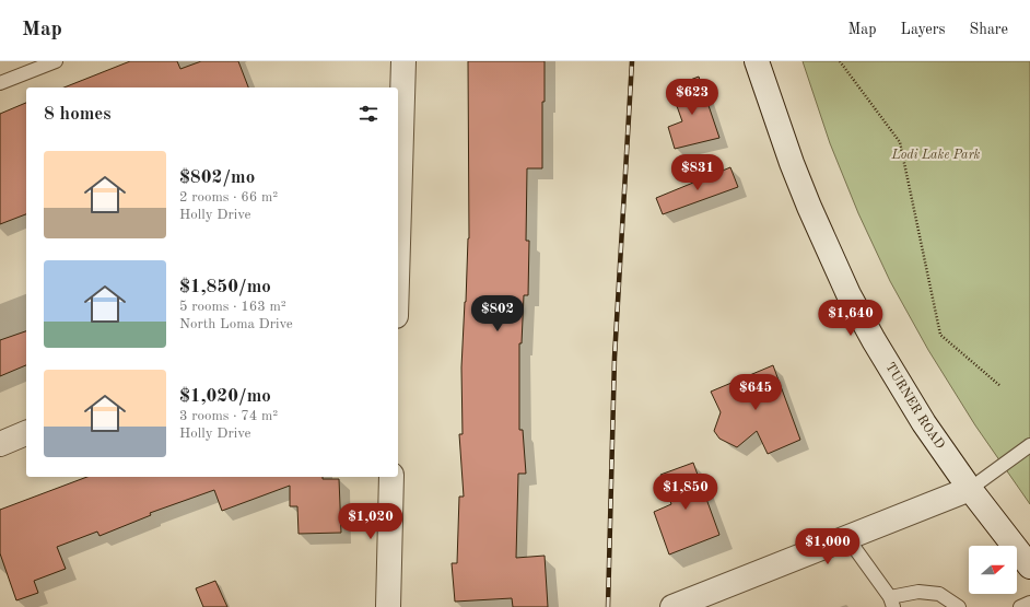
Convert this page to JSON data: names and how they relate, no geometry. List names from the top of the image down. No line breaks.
{"streets":{"street":["TURNER ROAD"]},"parks":["Lodi Lake Park"],"north":"right","page":{"header":"Map","nav":["Map","Layers","Share"],"price":["$623","$831","$802","$1,640","$645","$1,850","$1,020","$1,000"],"heading":"8 homes","list":[{"name":"$802/mo","note":"2 rooms · 66 m² · Holly Drive"},{"name":"$1,850/mo","note":"5 rooms · 163 m² · North Loma Drive"},{"name":"$1,020/mo","note":"3 rooms · 74 m² · Holly Drive"}]}}
